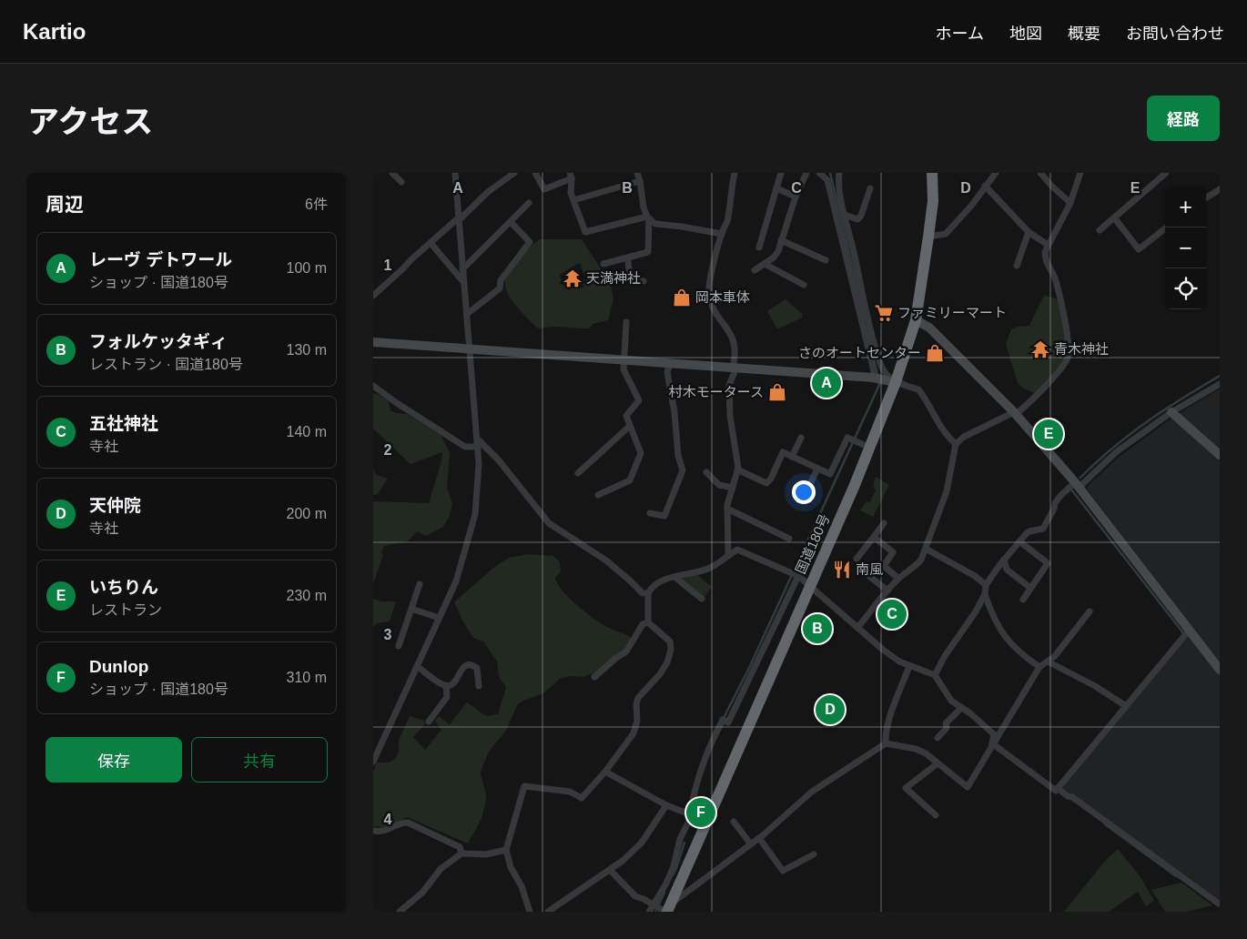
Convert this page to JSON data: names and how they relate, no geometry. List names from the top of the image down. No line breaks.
{"streets":{"highway":["国道180号"]},"places":{"temple":["天満神社","青木神社"],"shop":["岡本車体","さのオートセンター","村木モータース"],"supermarket":["ファミリーマート"],"restaurant":["南風"]},"page":{"header":"Kartio","nav":["ホーム","地図","概要","お問い合わせ"],"title":"アクセス","buttons":["経路",["保存","共有"]],"heading":["周辺","6件"],"map_buttons":["+","−"],"list":[{"mark":"A","name":"レーヴ デトワール","note":"ショップ · 国道180号","value":"100 m"},{"mark":"B","name":"フォルケッタギィ","note":"レストラン · 国道180号","value":"130 m"},{"mark":"C","name":"五社神社","note":"寺社","value":"140 m"},{"mark":"D","name":"天仲院","note":"寺社","value":"200 m"},{"mark":"E","name":"いちりん","note":"レストラン","value":"230 m"},{"mark":"F","name":"Dunlop","note":"ショップ · 国道180号","value":"310 m"}],"pins":["A","E","C","B","D","F"]},"grid":{"columns":["A","B","C","D","E"],"rows":["1","2","3","4"]}}
